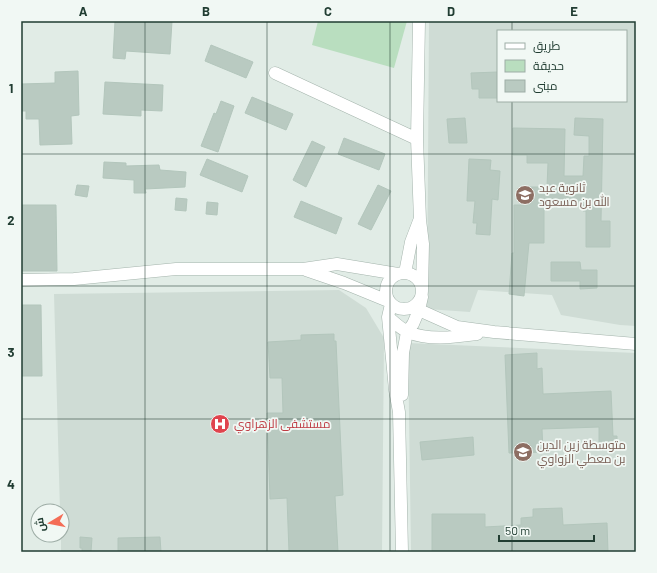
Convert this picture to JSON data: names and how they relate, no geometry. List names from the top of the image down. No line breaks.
{"places":{"school or university":["ثانوية عبد الله بن مسعود","متوسطة زين الدين بن معطي الزواوي"],"hospital":["مستشفى الزهراوي"]},"legend":["طريق","حديقة","مبنى"],"scale_bar":"50 m","north":"left","grid":{"columns":["A","B","C","D","E"],"rows":["1","2","3","4"]}}
